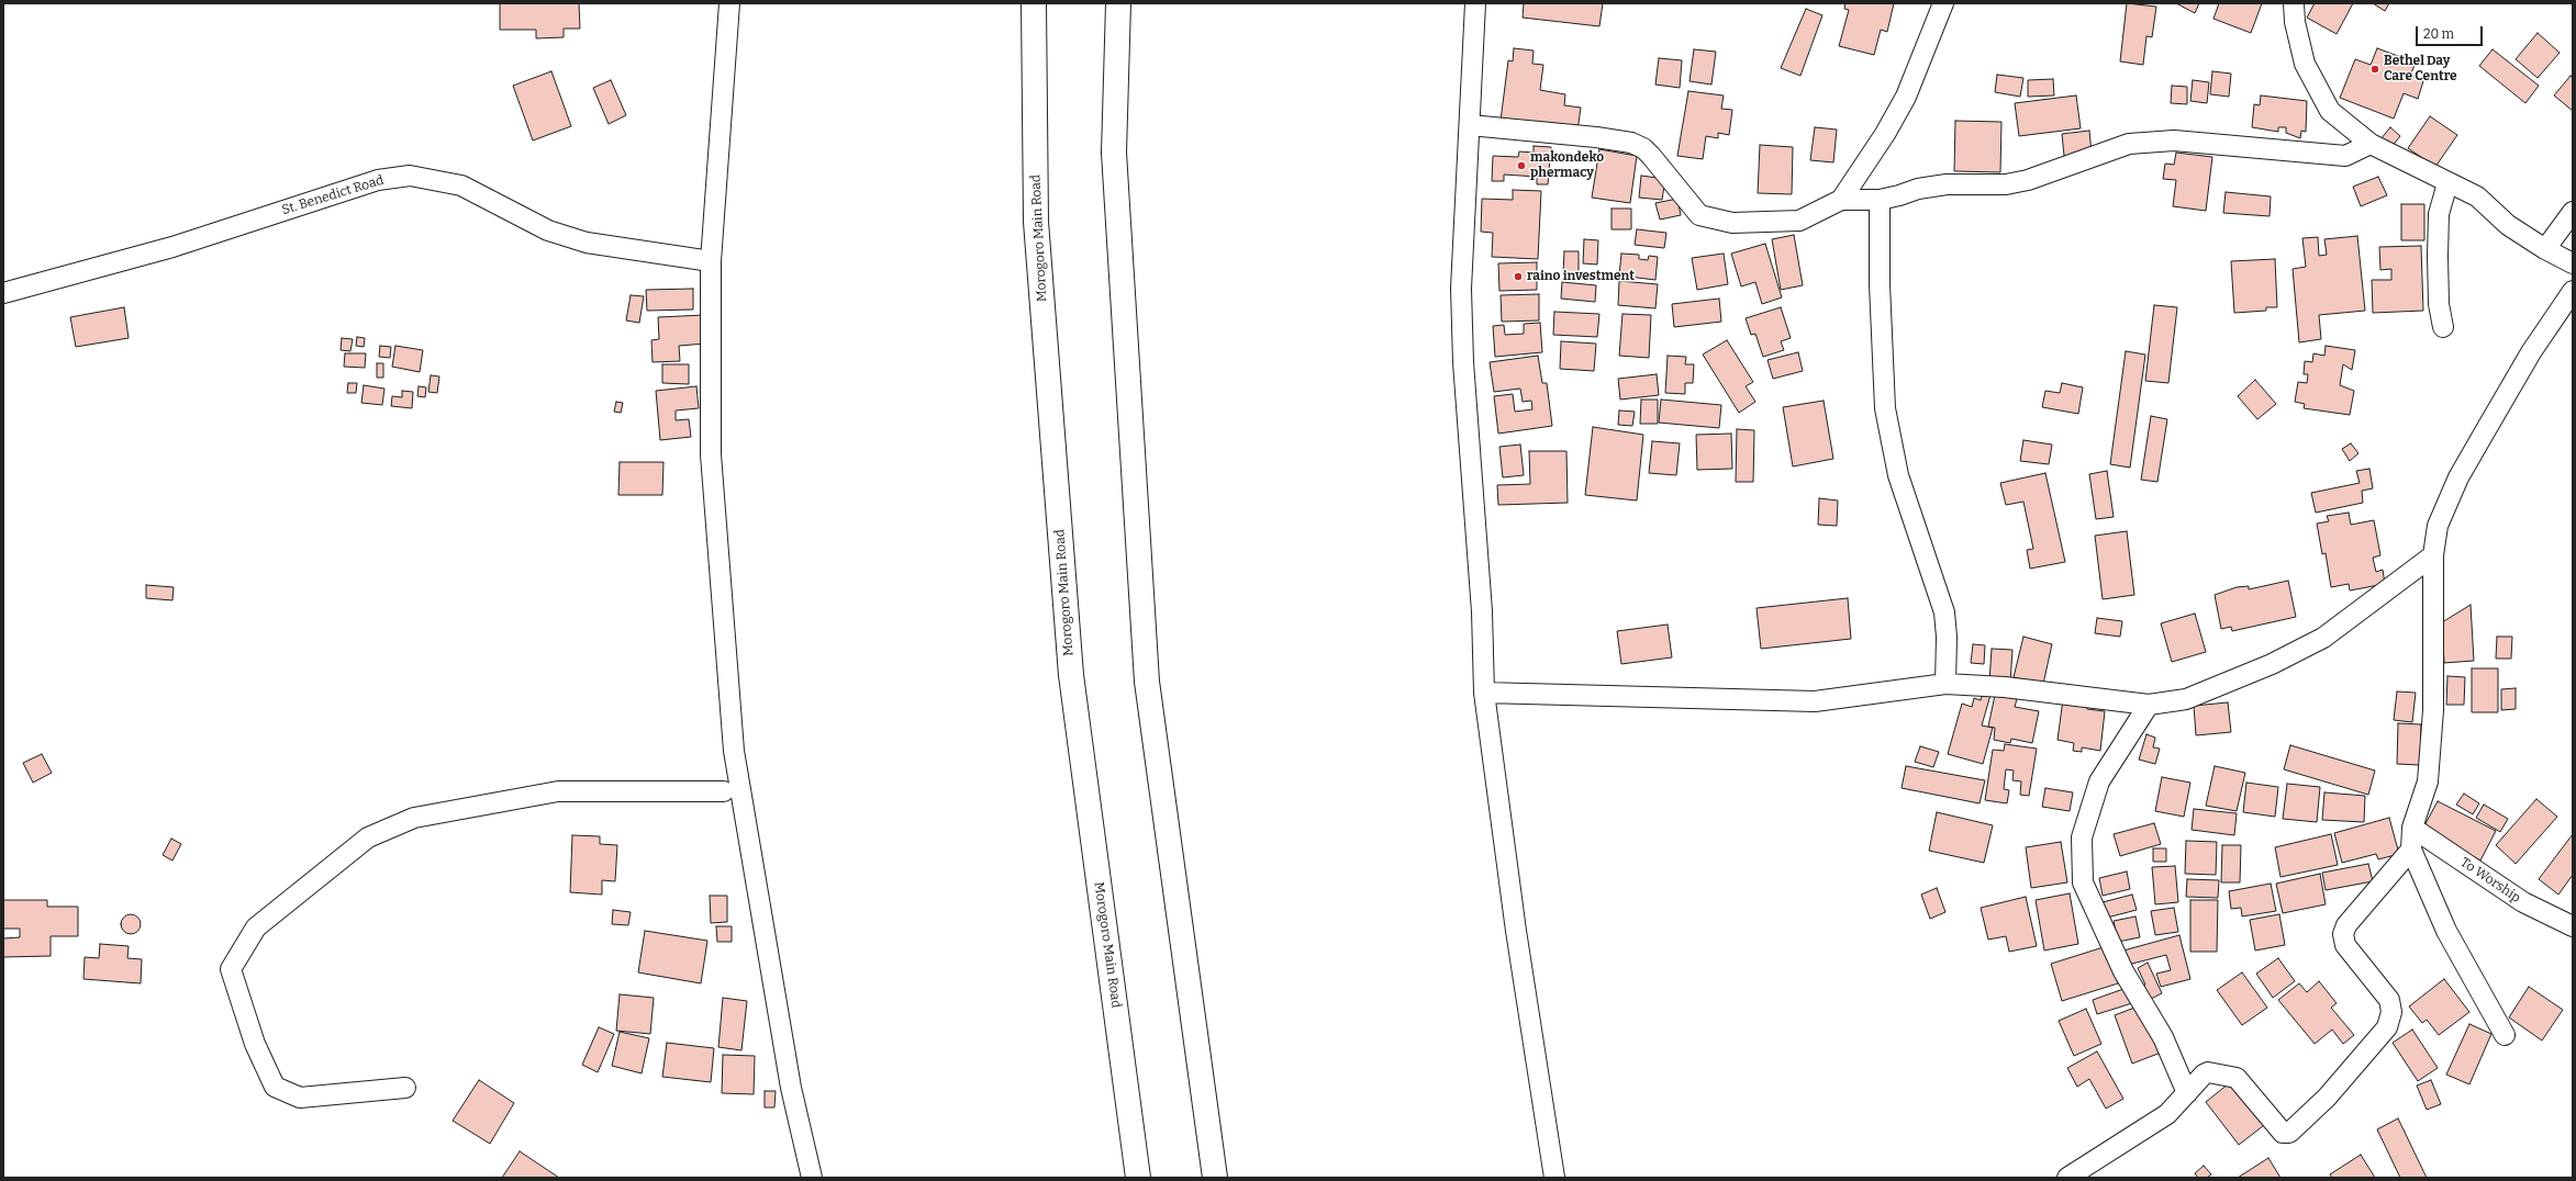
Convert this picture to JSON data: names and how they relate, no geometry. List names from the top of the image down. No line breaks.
{"streets":{"highway":["Morogoro Main Road"],"street":["St. Benedict Road","To Worship"]},"places":["Bethel Day Care Centre","makondeko phermacy","raino investment"],"scale_bar":"20 m"}
